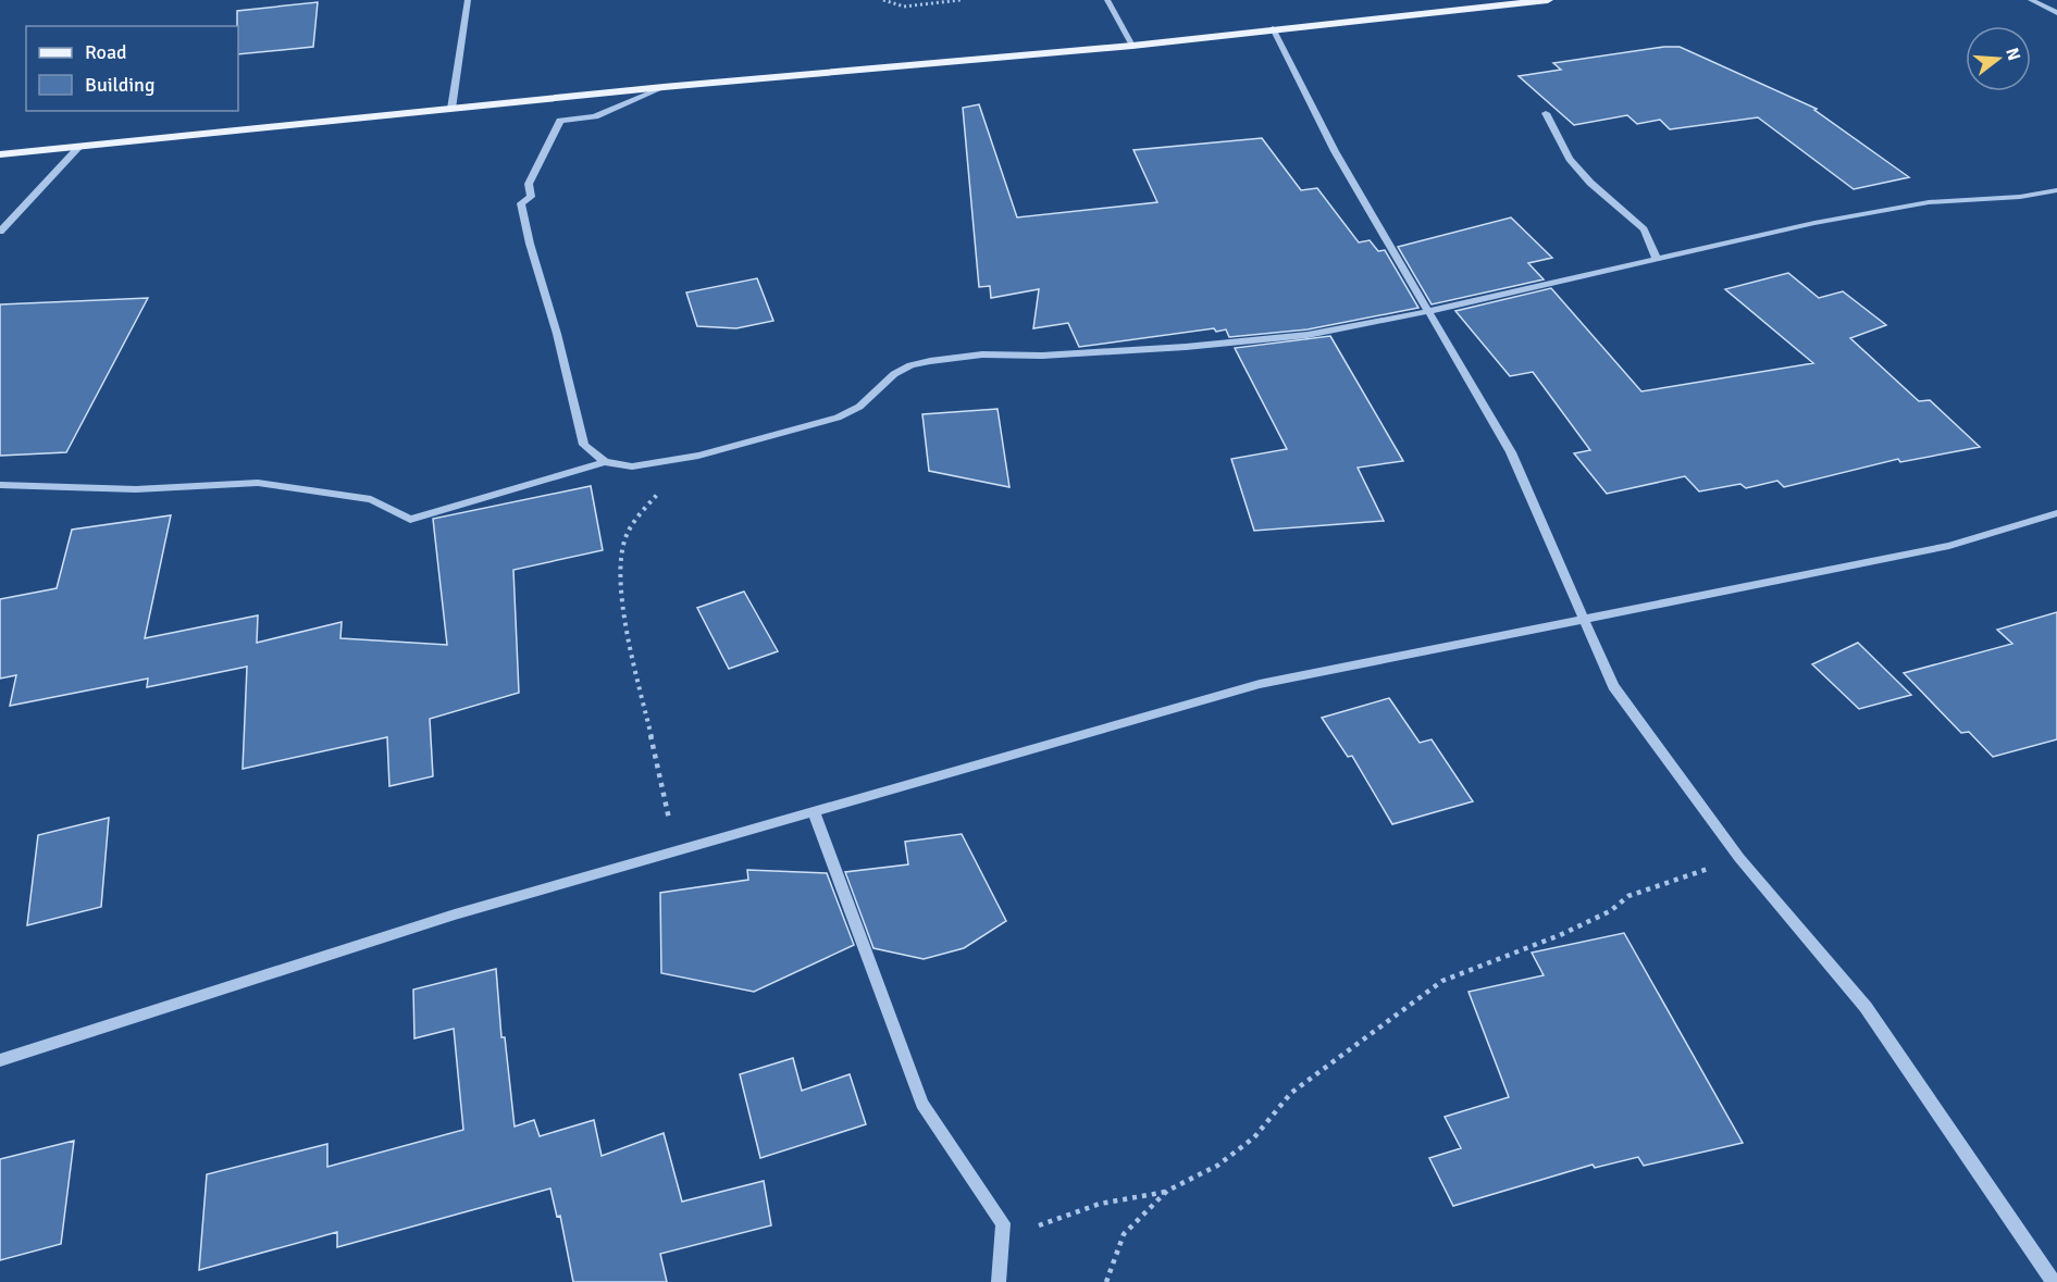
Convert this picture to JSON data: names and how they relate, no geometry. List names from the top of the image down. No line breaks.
{"legend":["Road","Building"],"north":"right"}
